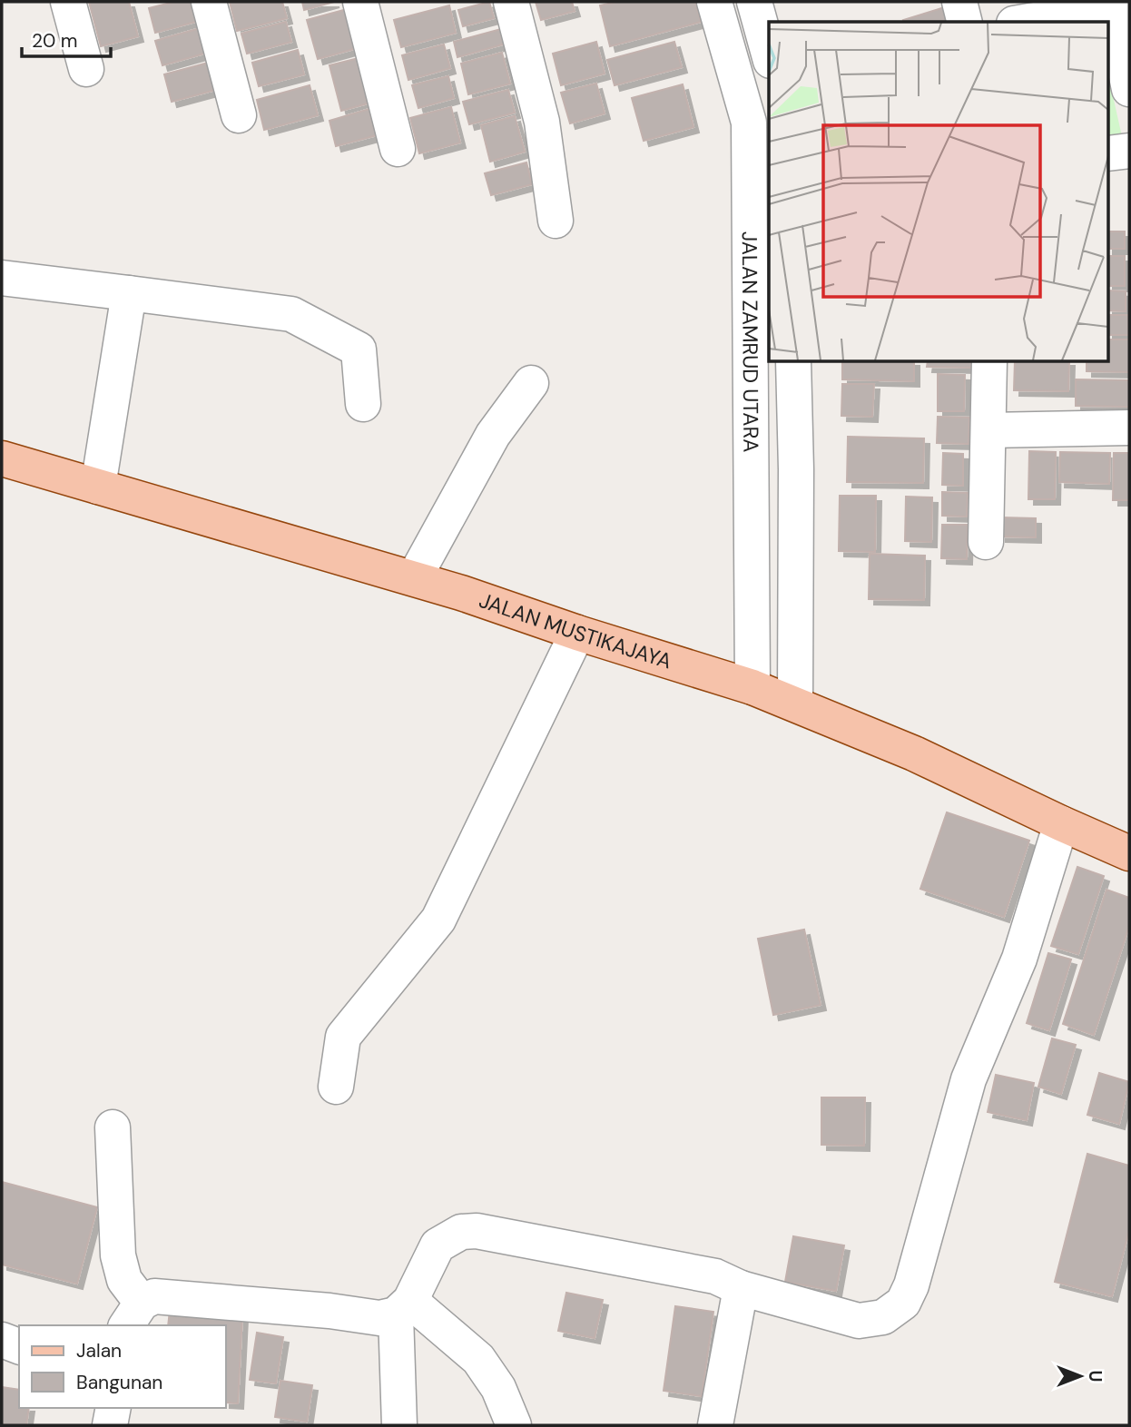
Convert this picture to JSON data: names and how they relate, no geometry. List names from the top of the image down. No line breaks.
{"streets":{"main road":["JALAN MUSTIKAJAYA"],"street":["JALAN ZAMRUD UTARA"]},"crossings":[["JALAN ZAMRUD UTARA","JALAN MUSTIKAJAYA"]],"legend":["Jalan","Bangunan"],"scale_bar":"20 m","north":"right"}
